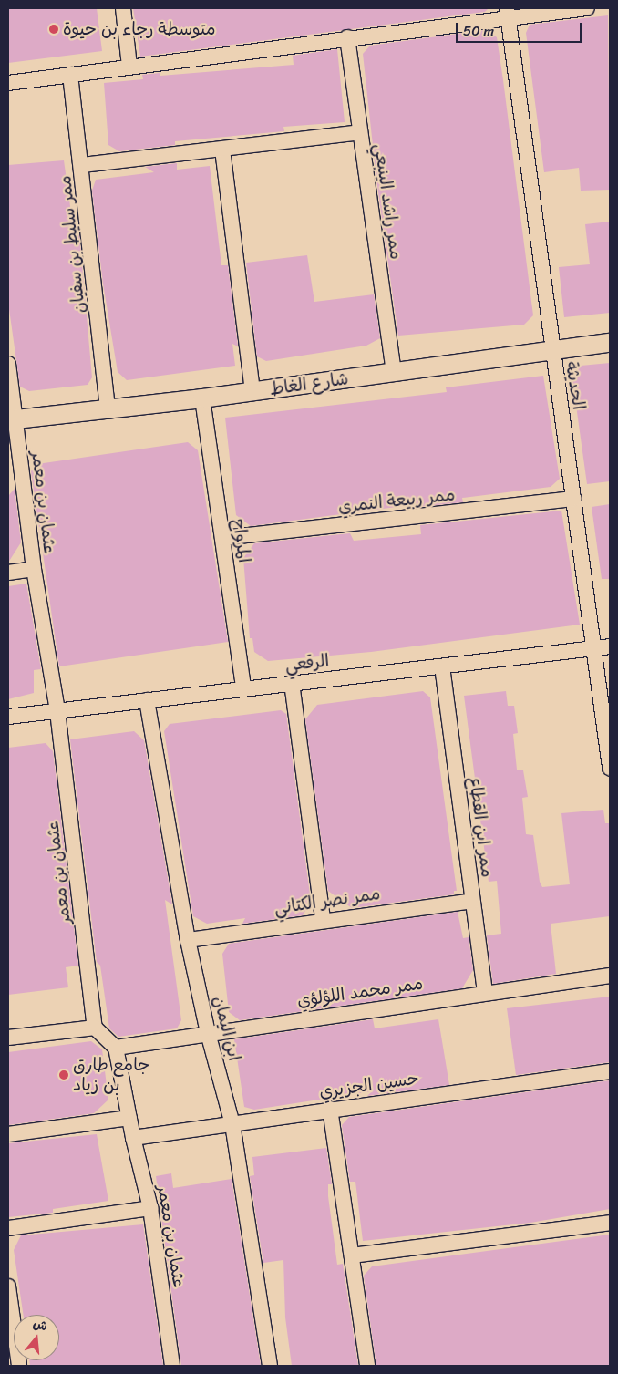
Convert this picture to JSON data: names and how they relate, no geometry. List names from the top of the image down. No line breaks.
{"streets":{"street":["ممر راشد الينبعي","ممر سليط بن سفيان","شارع الغاط","الحديثة","ممر ربيعة النمري","عثمان بن معمر","المرواح","الرقعي","ممر ابن القطاع","ممر نصر الكتاني","ممر محمد اللؤلؤي","ابن اليمان","حسين الجزيري"]},"crossings":[["ممر راشد الينبعي","شارع الغاط"],["ممر سليط بن سفيان","شارع الغاط"],["شارع الغاط","الحديثة"],["شارع الغاط","عثمان بن معمر"],["شارع الغاط","المرواح"],["الحديثة","ممر ربيعة النمري"],["الحديثة","الرقعي"],["ممر ربيعة النمري","المرواح"],["عثمان بن معمر","الرقعي"],["عثمان بن معمر","ممر محمد اللؤلؤي"],["عثمان بن معمر","حسين الجزيري"],["المرواح","الرقعي"],["الرقعي","ممر ابن القطاع"],["الرقعي","ابن اليمان"],["ممر ابن القطاع","ممر نصر الكتاني"],["ممر ابن القطاع","ممر محمد اللؤلؤي"],["ممر نصر الكتاني","ابن اليمان"],["ممر محمد اللؤلؤي","ابن اليمان"],["ابن اليمان","حسين الجزيري"]],"places":["متوسطة رجاء بن حيوة","جامع طارق بن زياد"],"scale_bar":"50 m","north":"top"}
